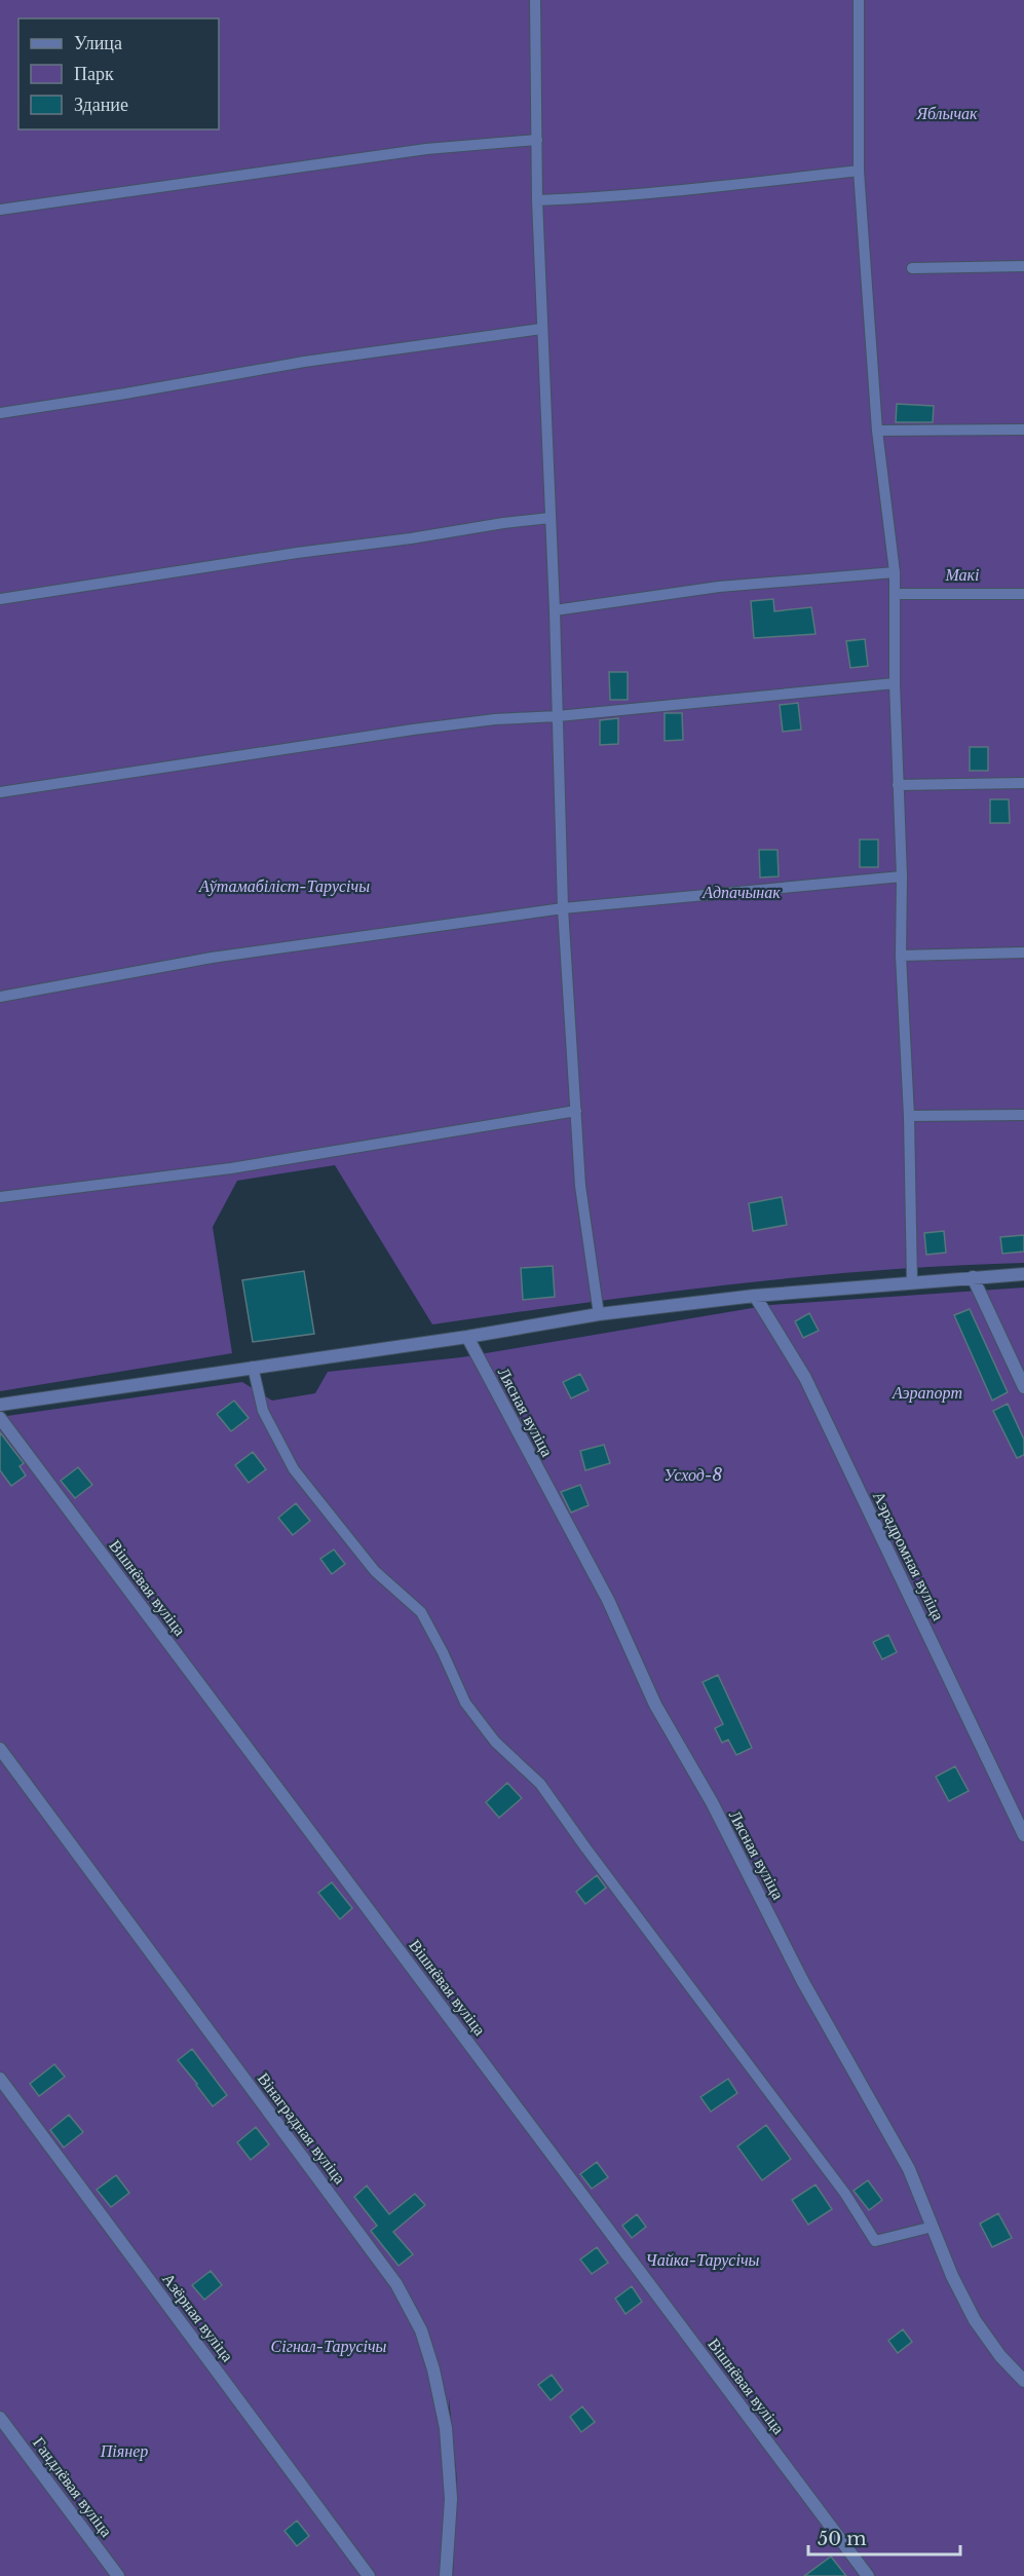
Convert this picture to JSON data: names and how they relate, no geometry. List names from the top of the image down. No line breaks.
{"streets":{"street":["Лясная вуліца","Аэрадромная вуліца","Вішнёвая вуліца","Вінаградная вуліца","Азёрная вуліца","Гандлёвая вуліца"]},"parks":["Яблычак","Макі","Аўтамабіліст-Тарусічы","Адпачынак","Аэрапорт","Усход-8","Чайка-Тарусічы","Сігнал-Тарусічы","Піянер"],"legend":["Улица","Парк","Здание"],"scale_bar":"50 m"}
